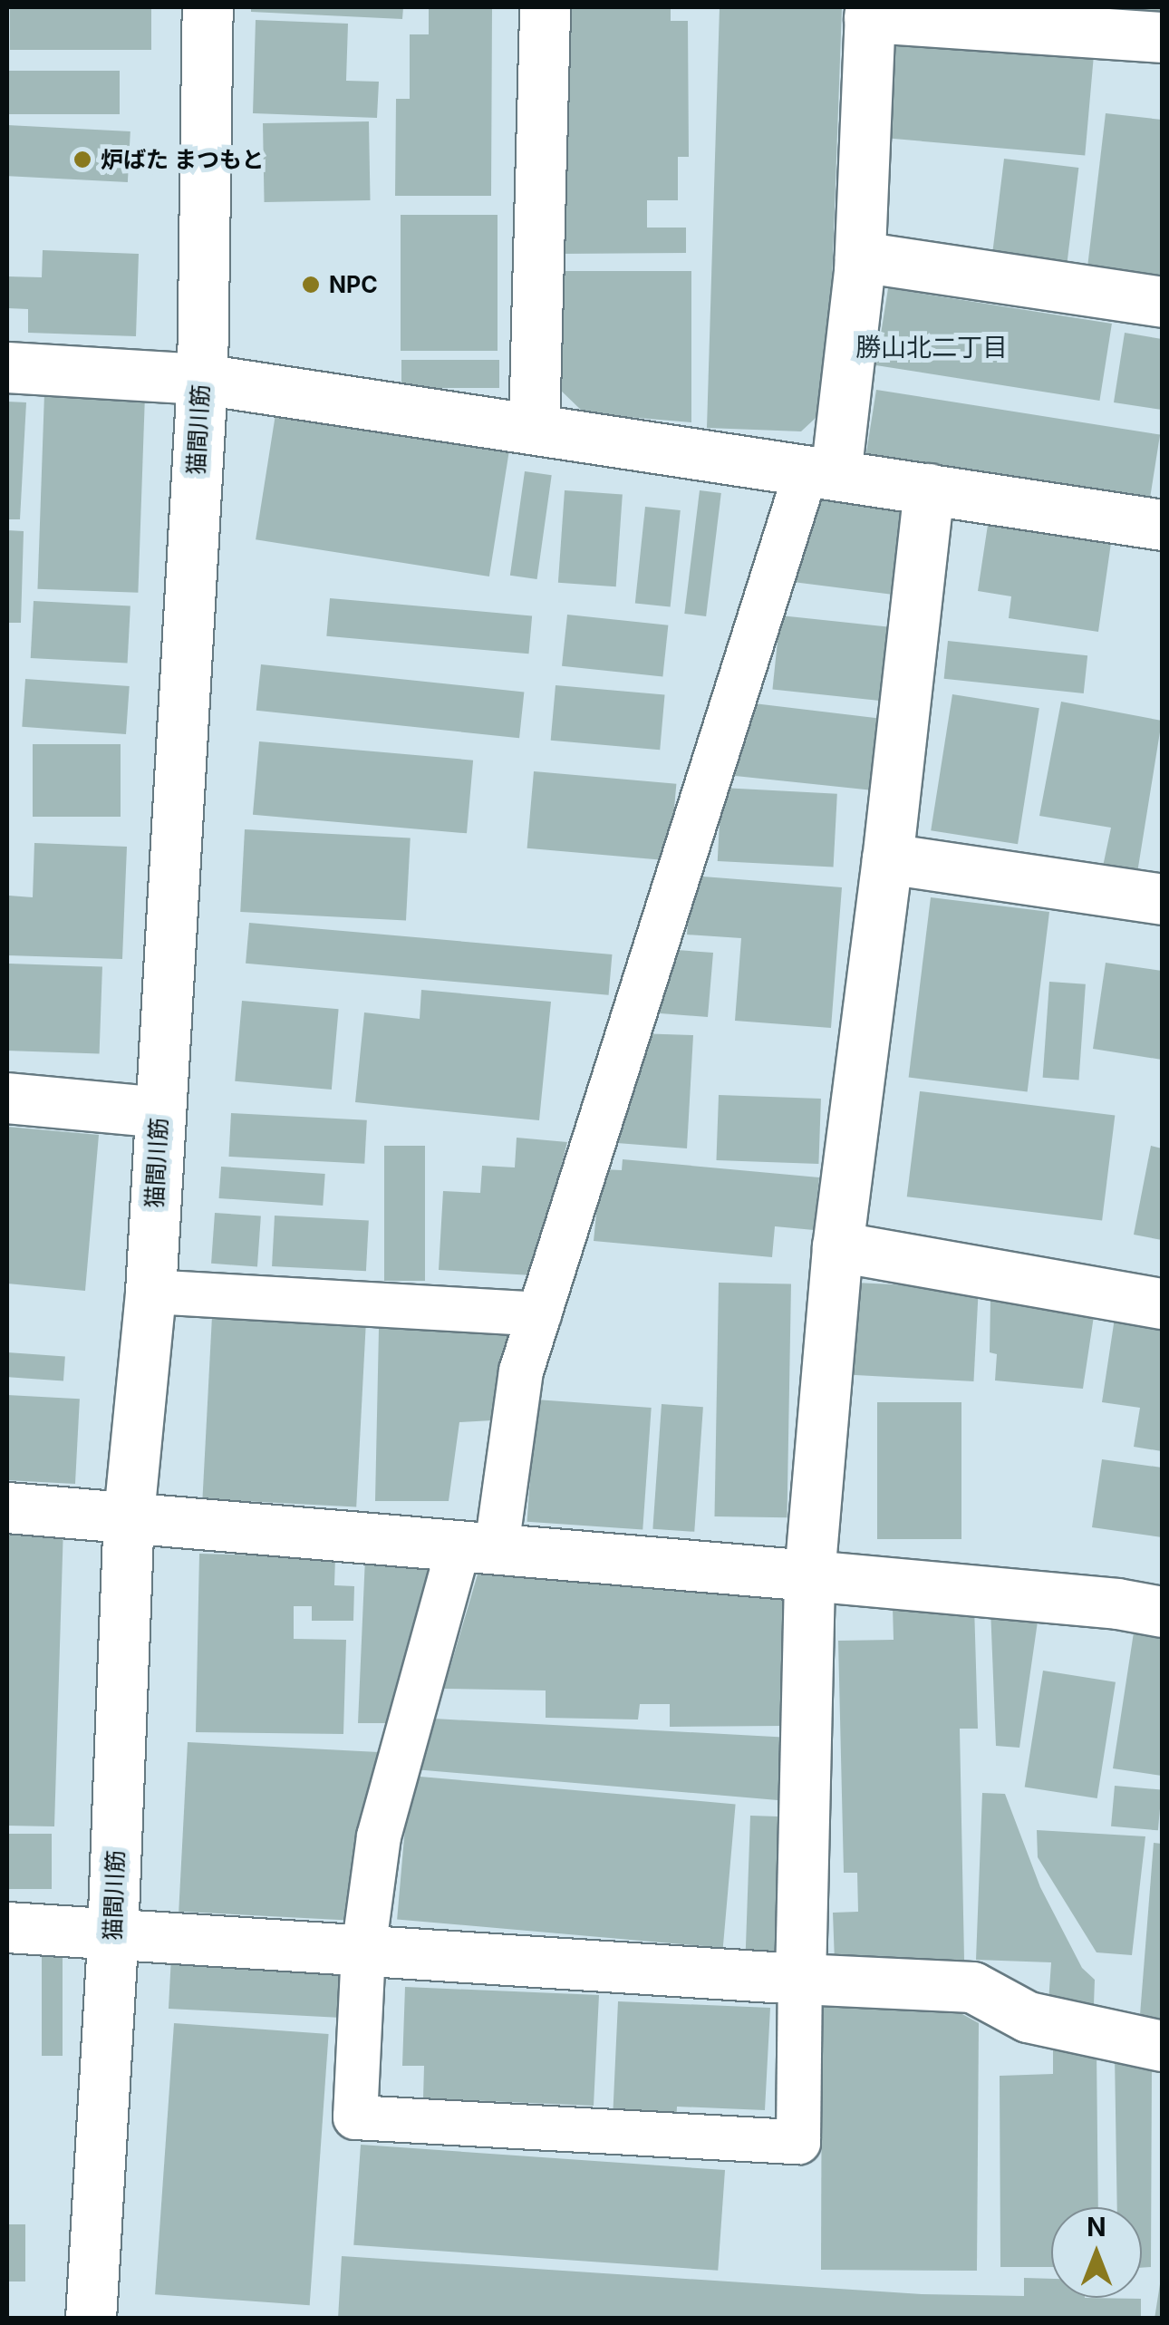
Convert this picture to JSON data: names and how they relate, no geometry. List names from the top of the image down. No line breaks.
{"streets":{"street":["猫間川筋"]},"districts":["勝山北二丁目"],"places":["炉ばた まつもと","NPC"],"north":"top"}
